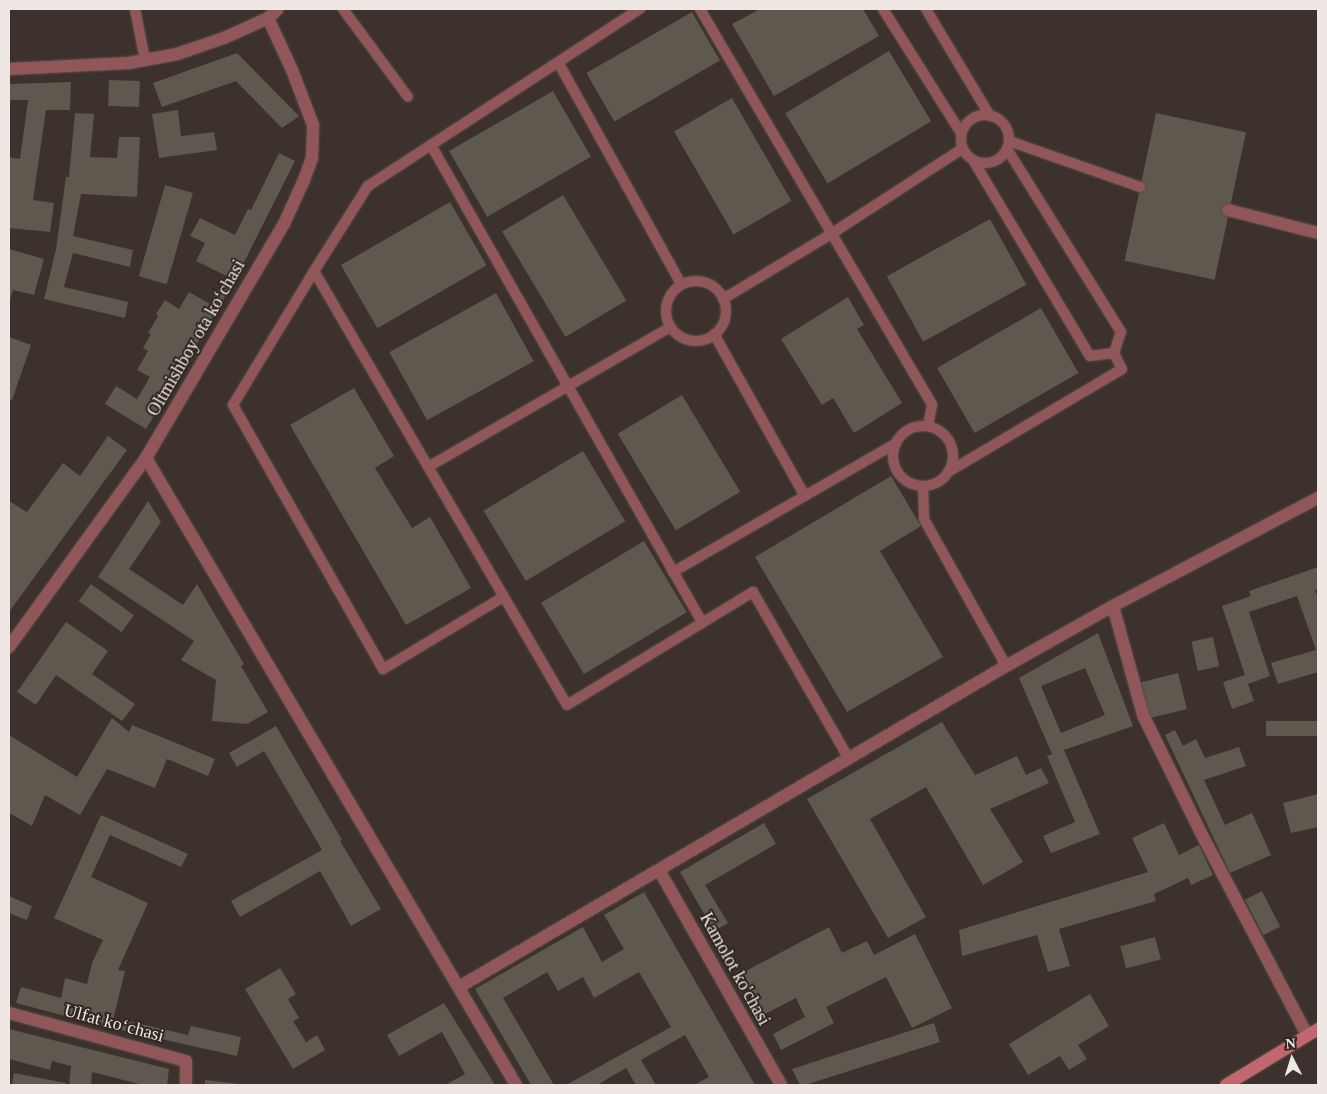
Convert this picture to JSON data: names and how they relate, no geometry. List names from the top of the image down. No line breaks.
{"streets":{"street":["Oltmishboy ota koʻchasi","Kamolot ko'chasi","Ulfat koʻchasi"]},"north":"top"}
